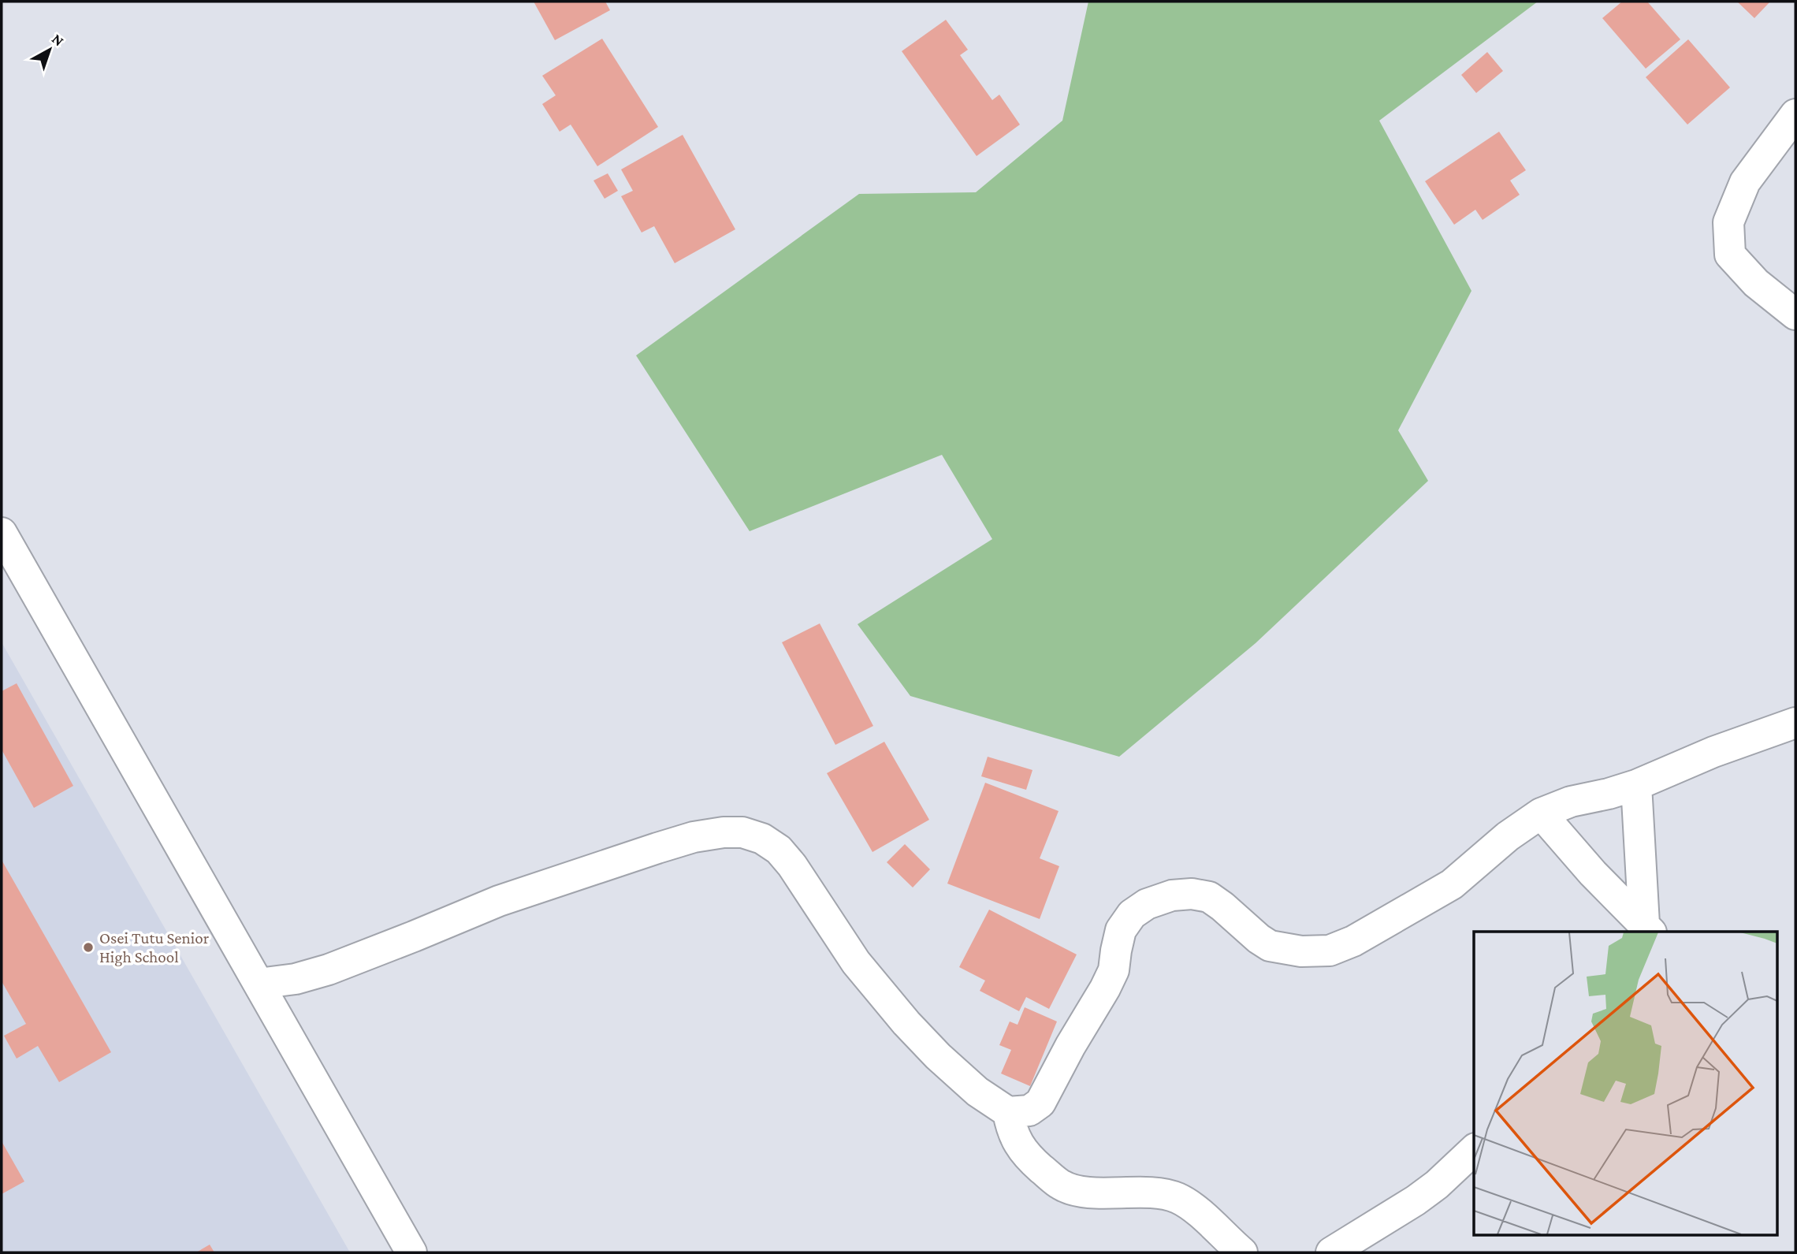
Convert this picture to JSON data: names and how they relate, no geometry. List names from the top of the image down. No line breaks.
{"places":["Osei Tutu Senior High School"],"north":"top right"}
